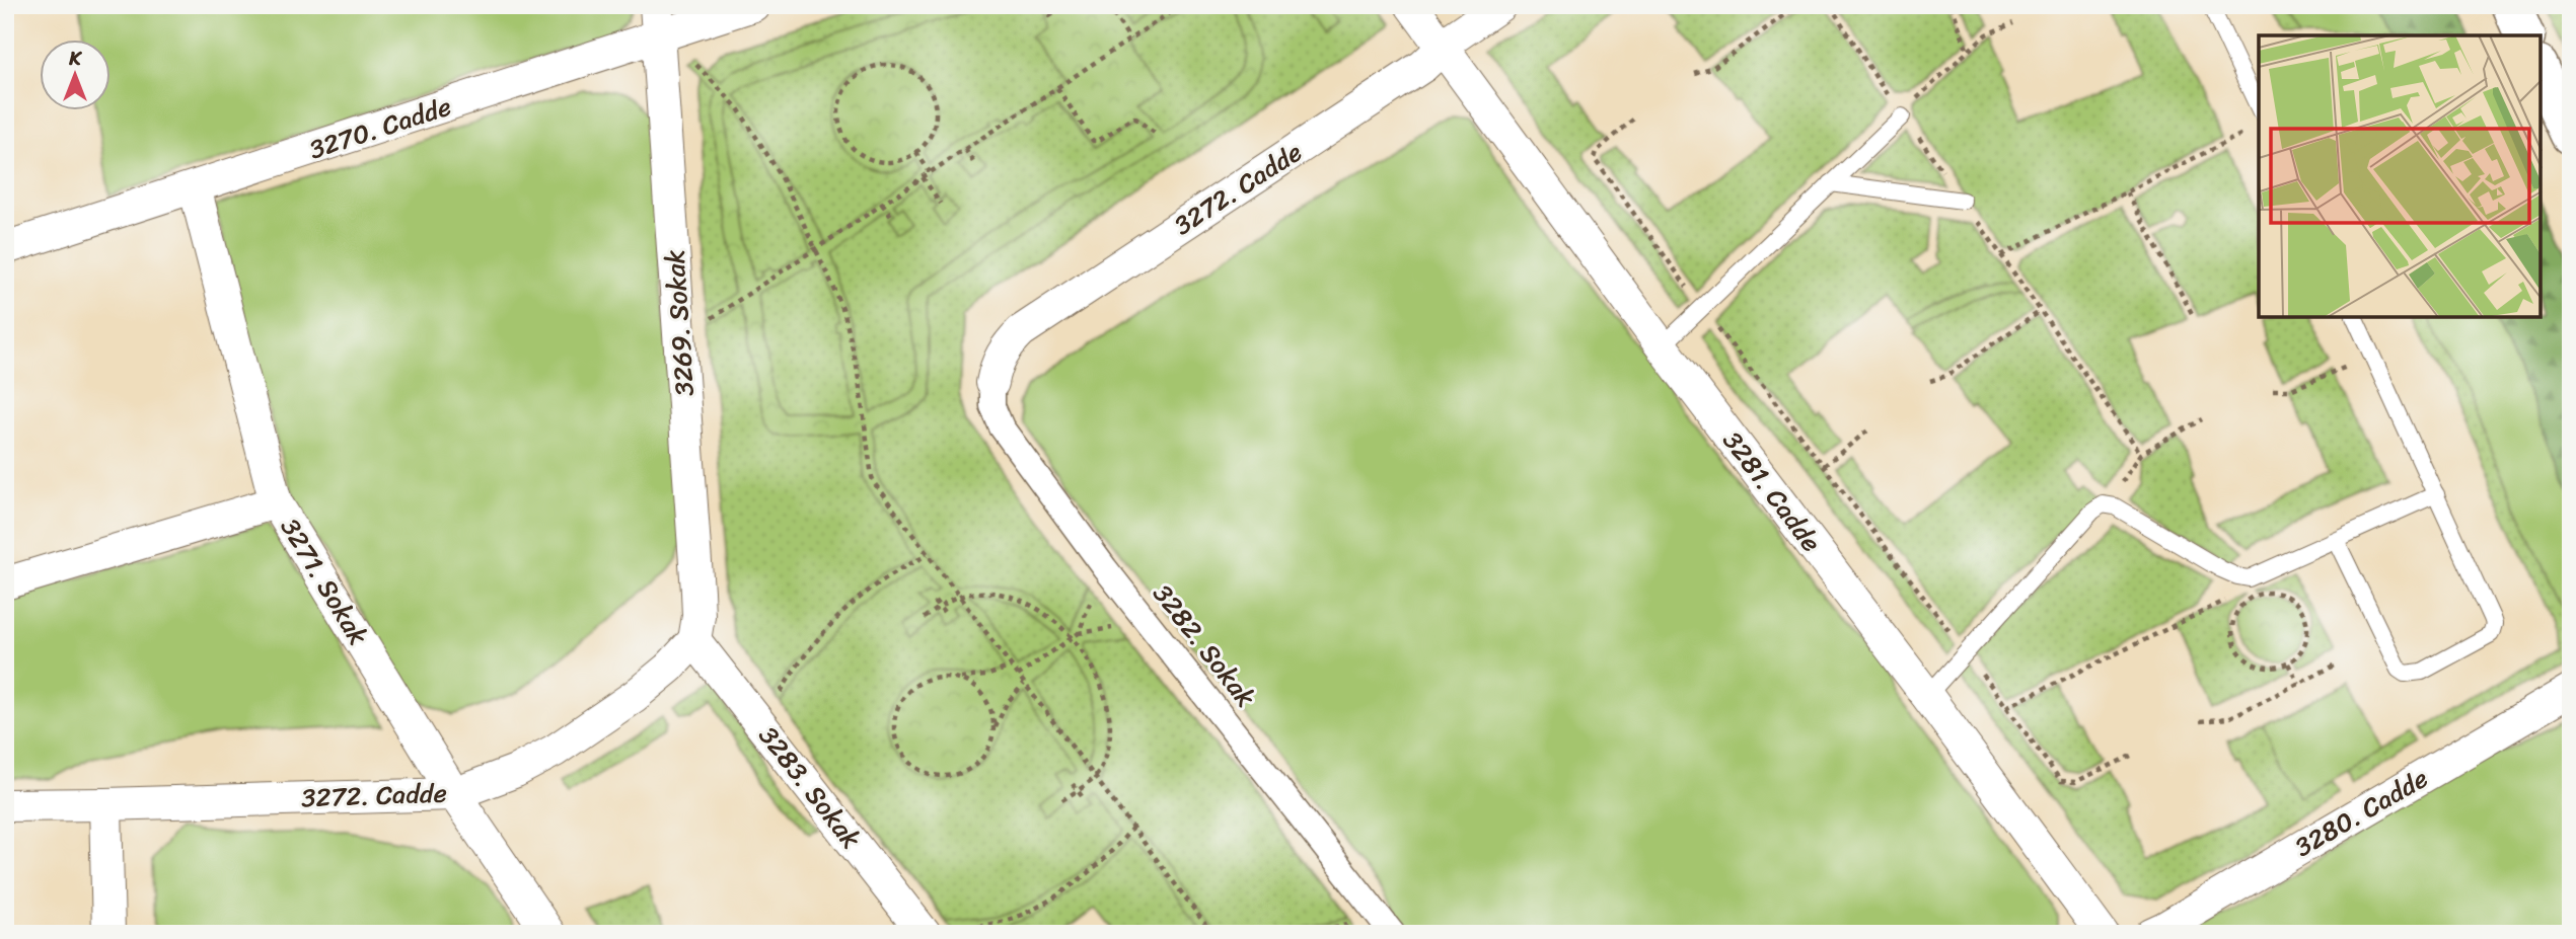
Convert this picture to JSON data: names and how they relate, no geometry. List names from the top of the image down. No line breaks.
{"streets":{"street":["3270. Cadde","3272. Cadde","3269. Sokak","3281. Cadde","3271. Sokak","3282. Sokak","3283. Sokak","3280. Cadde"]},"crossings":[["3270. Cadde","3269. Sokak"],["3270. Cadde","3271. Sokak"],["3272. Cadde","3269. Sokak"],["3272. Cadde","3281. Cadde"],["3272. Cadde","3271. Sokak"],["3272. Cadde","3282. Sokak"],["3272. Cadde","3283. Sokak"],["3269. Sokak","3283. Sokak"]],"north":"top"}
